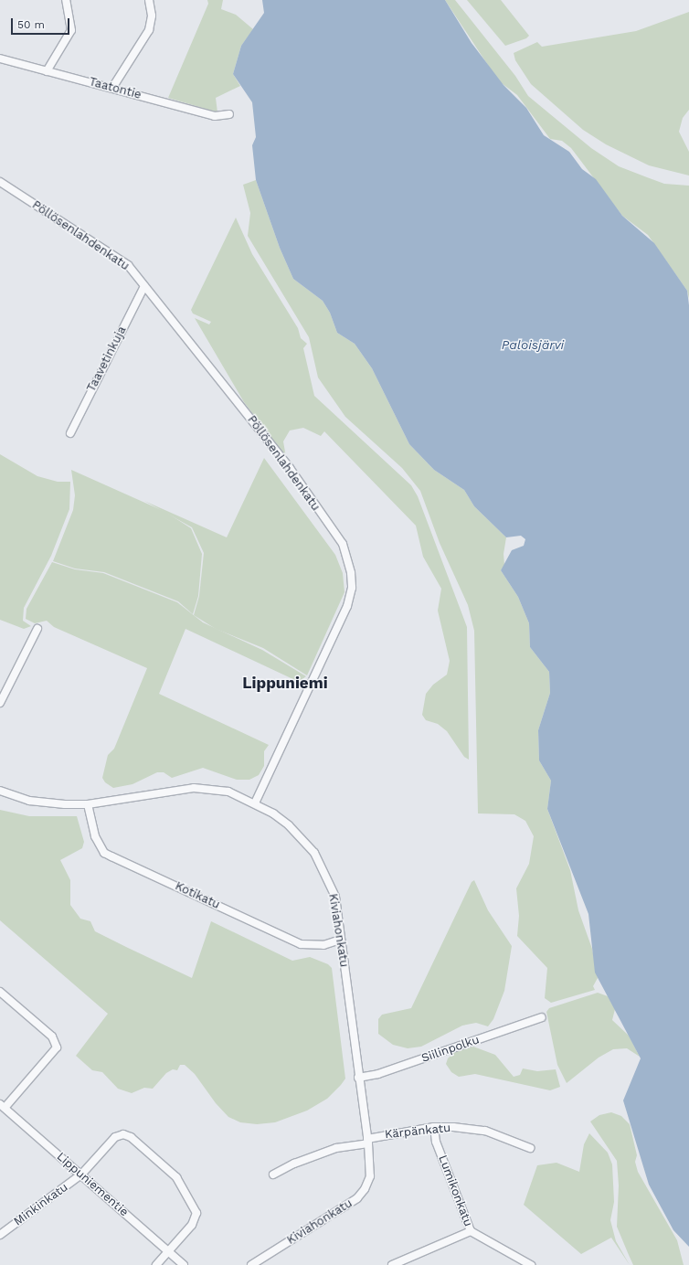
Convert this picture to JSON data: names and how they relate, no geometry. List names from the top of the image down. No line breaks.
{"streets":{"street":["Taatontie","Pöllösenlahdenkatu","Taavetinkuja","Kotikatu","Kiviahonkatu","Siilinpolku","Kärpänkatu","Lippuniementie","Lumikonkatu","Minkinkatu"]},"crossings":[["Pöllösenlahdenkatu","Taavetinkuja"],["Pöllösenlahdenkatu","Kiviahonkatu"],["Kotikatu","Kiviahonkatu"],["Kiviahonkatu","Siilinpolku"],["Kiviahonkatu","Kärpänkatu"],["Kärpänkatu","Lumikonkatu"],["Lippuniementie","Minkinkatu"]],"districts":["Lippuniemi"],"water":["Paloisjärvi"],"scale_bar":"50 m"}
